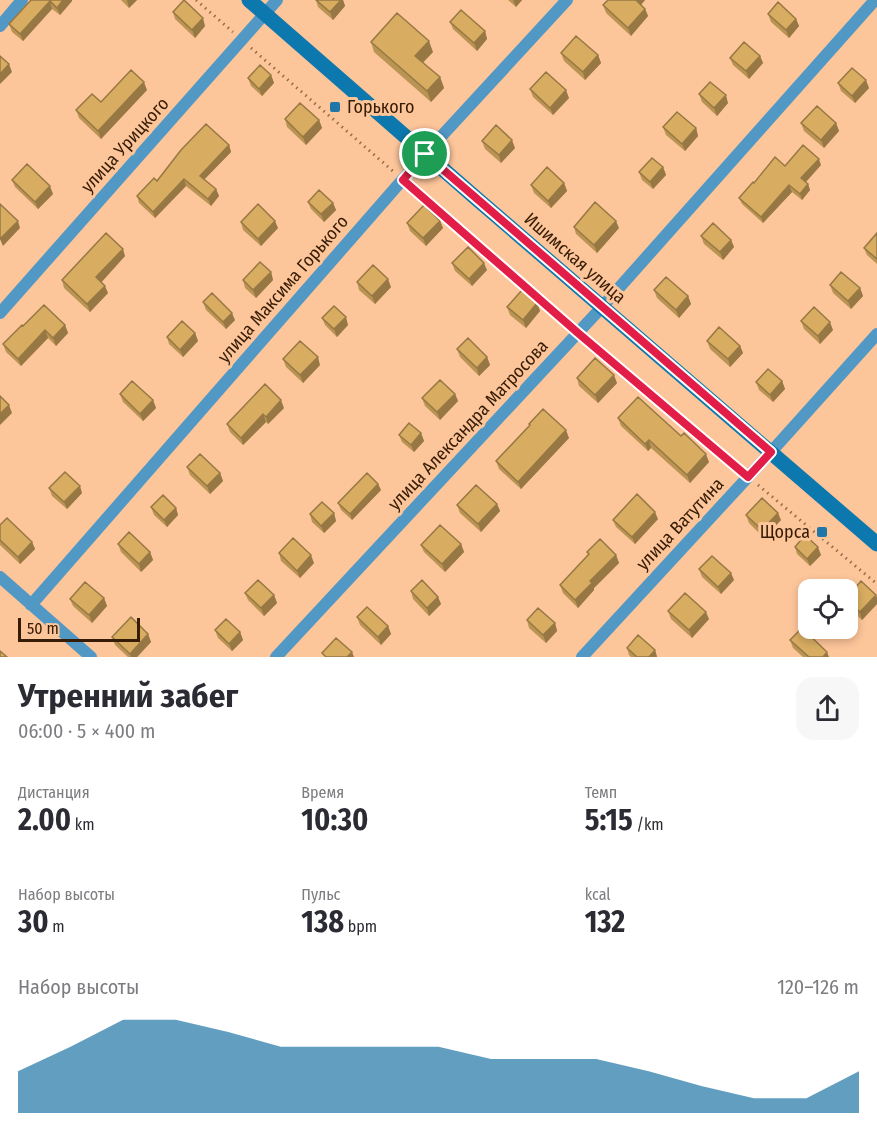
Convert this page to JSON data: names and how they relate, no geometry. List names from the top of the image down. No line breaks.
{"streets":{"main road":["Ишимская улица"],"street":["улица Урицкого","улица Максима Горького","улица Александра Матросова","улица Ватутина"]},"crossings":[["улица Урицкого","Ишимская улица"],["Ишимская улица","улица Максима Горького"],["Ишимская улица","улица Александра Матросова"],["Ишимская улица","улица Ватутина"]],"places":{"transit":["Горького","Щорса"]},"scale_bar":"50 m","page":{"scale":"50 m","heading":["Утренний забег","06:00 · 5 × 400 m"],"stats":[["Дистанция","2.00 km"],["Время","10:30"],["Темп","5:15 /km"],["Набор высоты","30 m"],["Пульс","138 bpm"],["kcal","132"]],"chart":["Набор высоты","120–126 m"]}}
